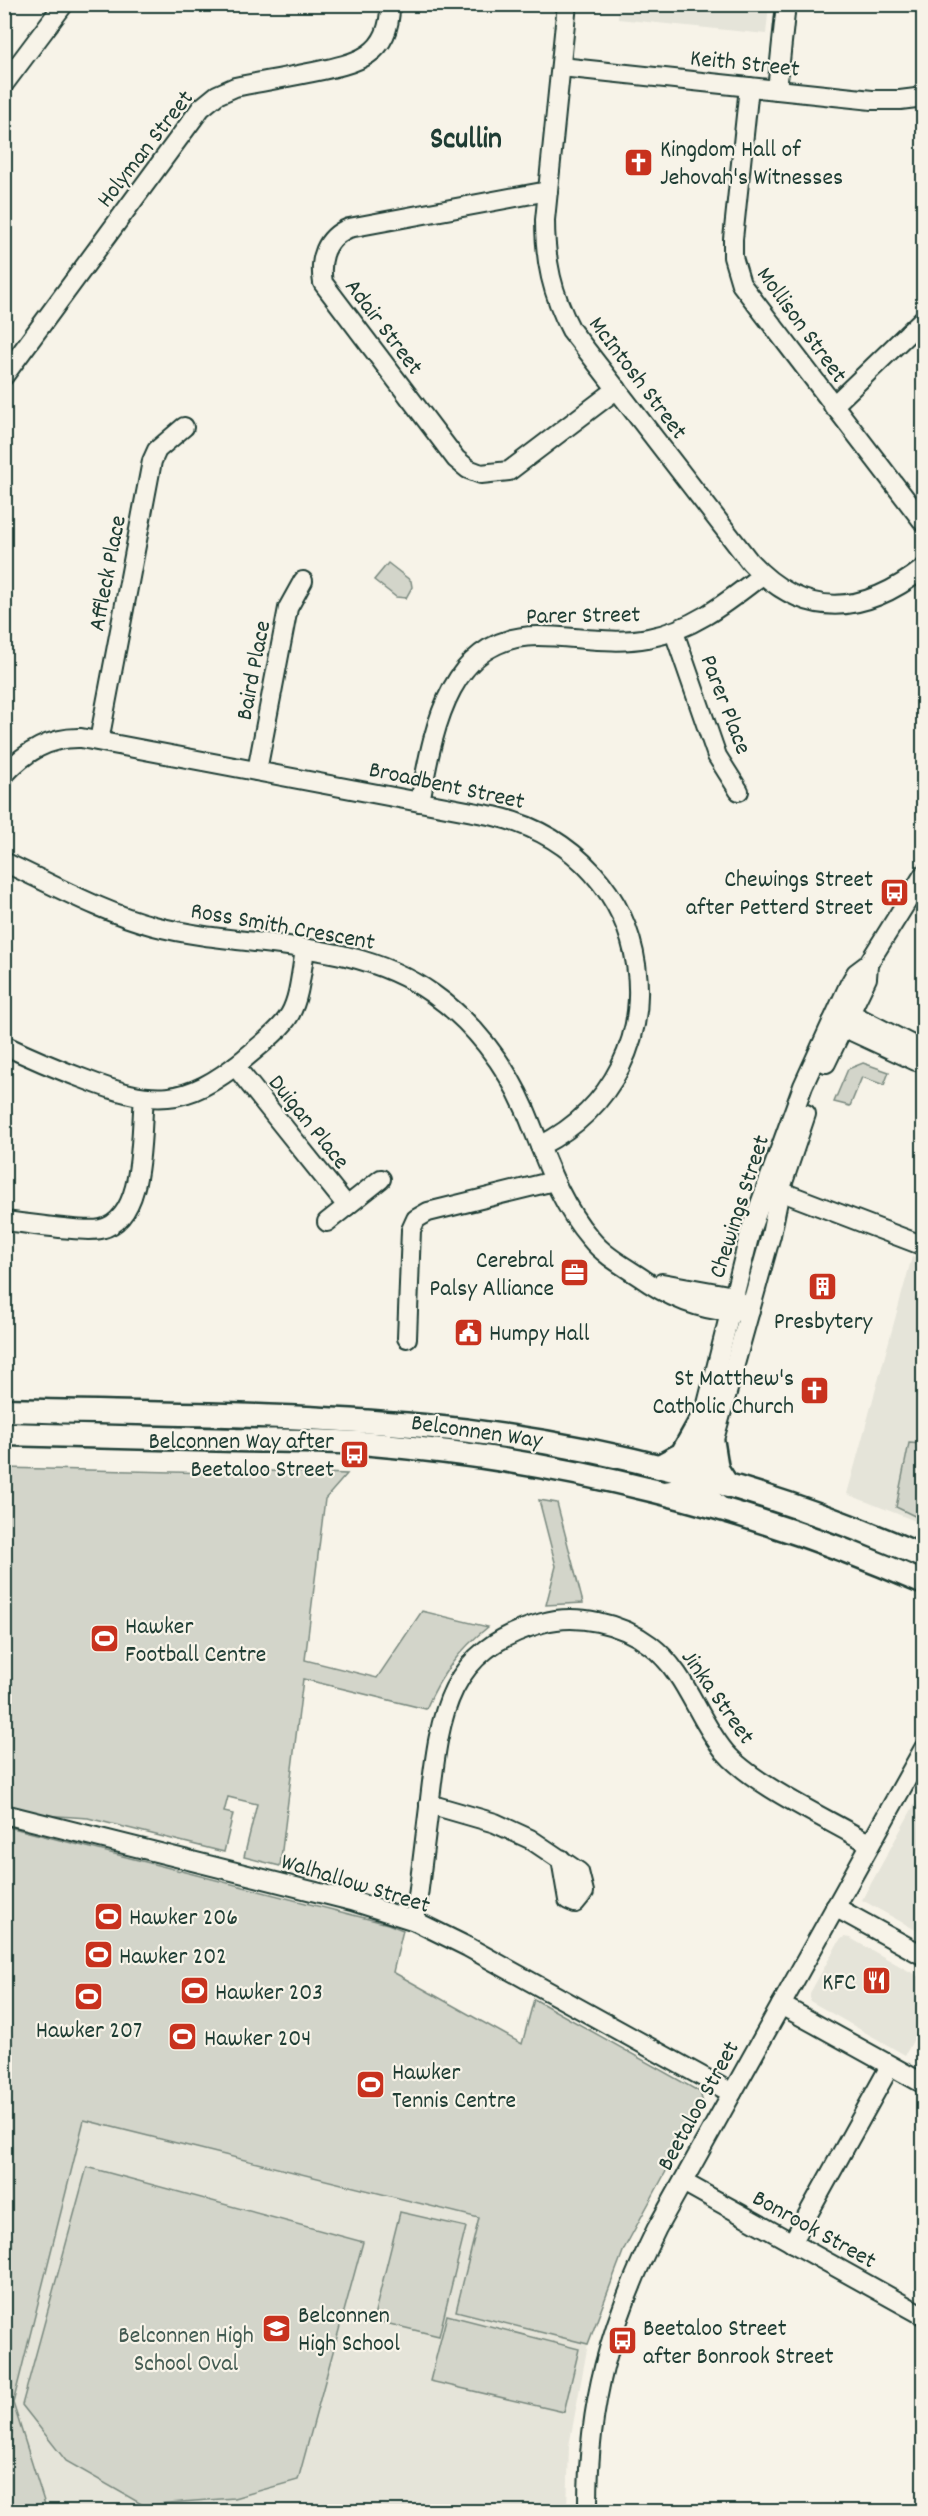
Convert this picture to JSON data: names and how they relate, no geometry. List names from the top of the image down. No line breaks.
{"streets":{"main road":["Belconnen Way"],"street":["Keith Street","Holyman Street","Mollison Street","Adair Street","McIntosh Street","Affleck Place","Parer Street","Baird Place","Parer Place","Broadbent Street","Ross Smith Crescent","Duigan Place","Chewings Street","Jinka Street","Walhallow Street","Beetaloo Street","Bonrook Street"]},"crossings":[["Keith Street","Mollison Street"],["Keith Street","McIntosh Street"],["Adair Street","McIntosh Street"],["McIntosh Street","Parer Street"],["Affleck Place","Broadbent Street"],["Parer Street","Parer Place"],["Parer Street","Broadbent Street"],["Baird Place","Broadbent Street"],["Broadbent Street","Ross Smith Crescent"],["Ross Smith Crescent","Chewings Street"],["Chewings Street","Belconnen Way"],["Jinka Street","Walhallow Street"],["Jinka Street","Beetaloo Street"],["Walhallow Street","Beetaloo Street"],["Beetaloo Street","Bonrook Street"]],"districts":["Scullin"],"parks":["Belconnen High School Oval"],"places":{"church":["Kingdom Hall of Jehovah's Witnesses","St Matthew's Catholic Church"],"bus stop":["Chewings Street after Petterd Street","Belconnen Way after Beetaloo Street","Beetaloo Street after Bonrook Street"],"office":["Cerebral Palsy Alliance"],"building":["Presbytery"],"public building":["Humpy Hall"],"sports":["Hawker Football Centre","Hawker 206","Hawker 202","Hawker 203","Hawker 207","Hawker 204","Hawker Tennis Centre"],"restaurant":["KFC"],"school or university":["Belconnen High School"]}}
